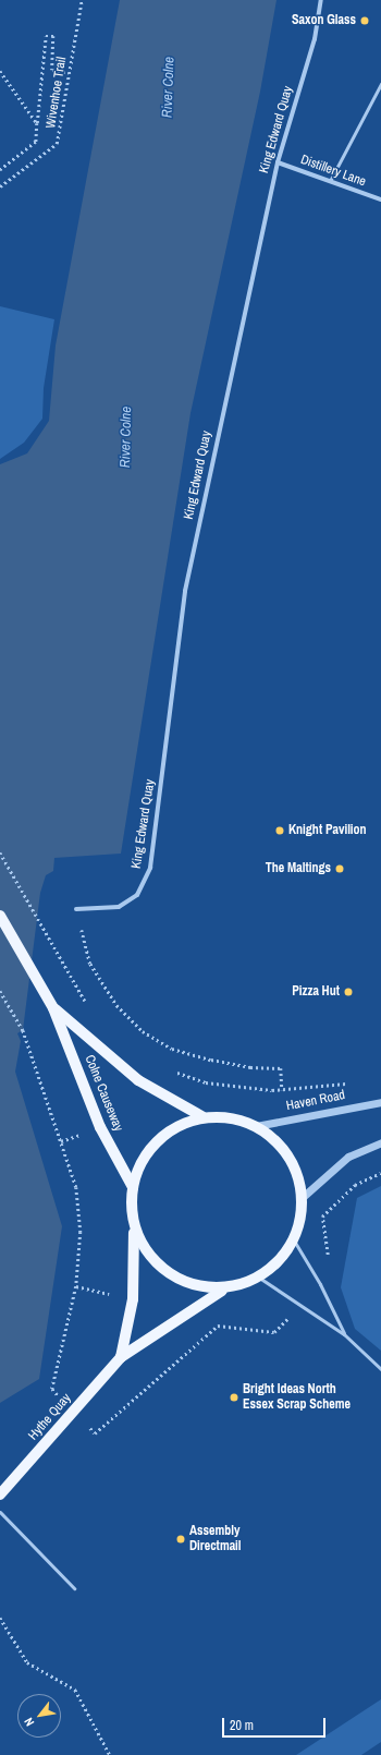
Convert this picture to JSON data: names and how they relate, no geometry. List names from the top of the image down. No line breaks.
{"streets":{"main road":["Colne Causeway","Hythe Quay"],"street":["King Edward Quay","Distillery Lane","Haven Road"],"path":["Wivenhoe Trail"]},"crossings":[["King Edward Quay","Distillery Lane"],["Colne Causeway","Hythe Quay"]],"water":["River Colne"],"places":["Saxon Glass","Knight Pavilion","The Maltings","Pizza Hut","Bright Ideas North Essex Scrap Scheme","Assembly Directmail"],"scale_bar":"20 m","north":"bottom left"}
